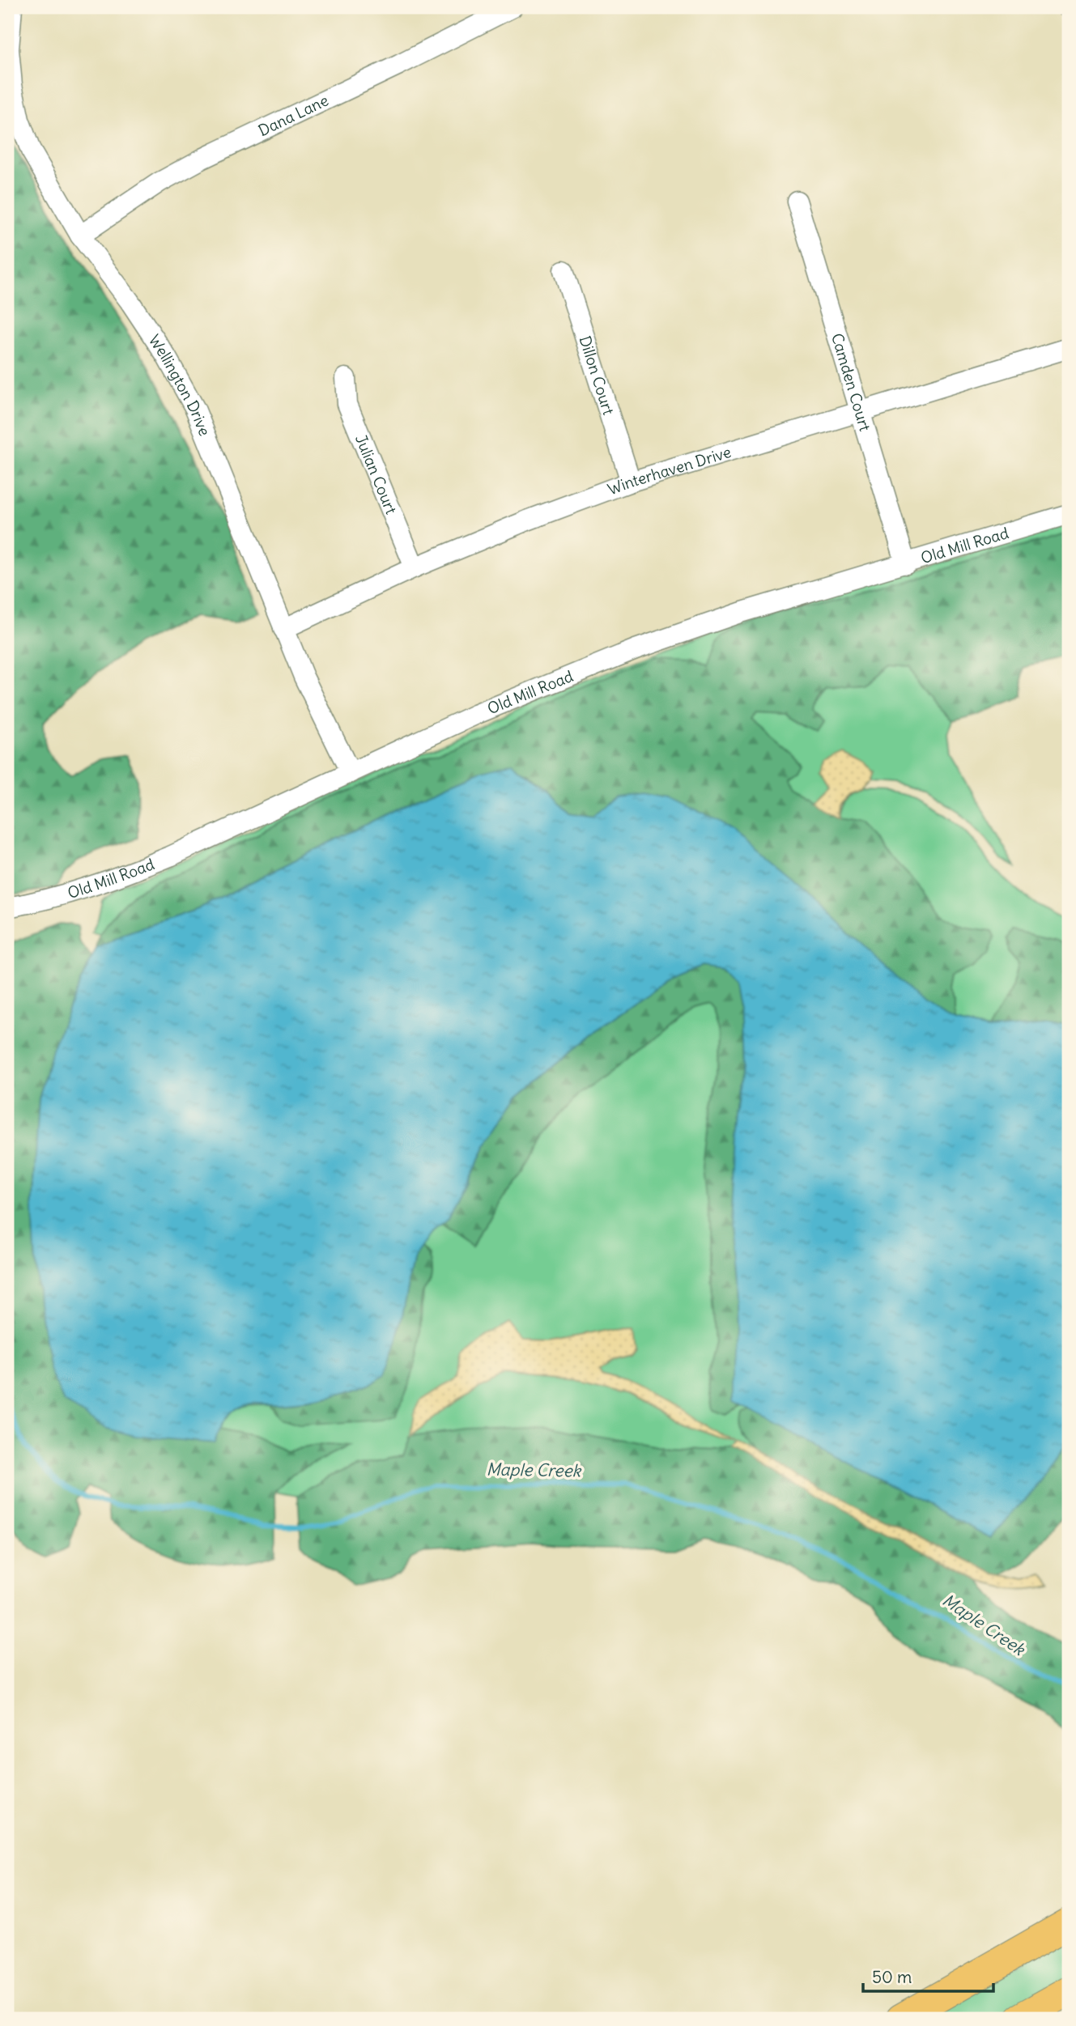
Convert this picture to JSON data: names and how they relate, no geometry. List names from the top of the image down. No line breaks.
{"streets":{"street":["Dana Lane","Dillon Court","Camden Court","Wellington Drive","Winterhaven Drive","Julian Court","Old Mill Road"]},"crossings":[["Dana Lane","Wellington Drive"],["Dillon Court","Winterhaven Drive"],["Camden Court","Winterhaven Drive"],["Camden Court","Old Mill Road"],["Wellington Drive","Winterhaven Drive"],["Wellington Drive","Old Mill Road"],["Winterhaven Drive","Julian Court"]],"water":["Maple Creek"],"scale_bar":"50 m"}
